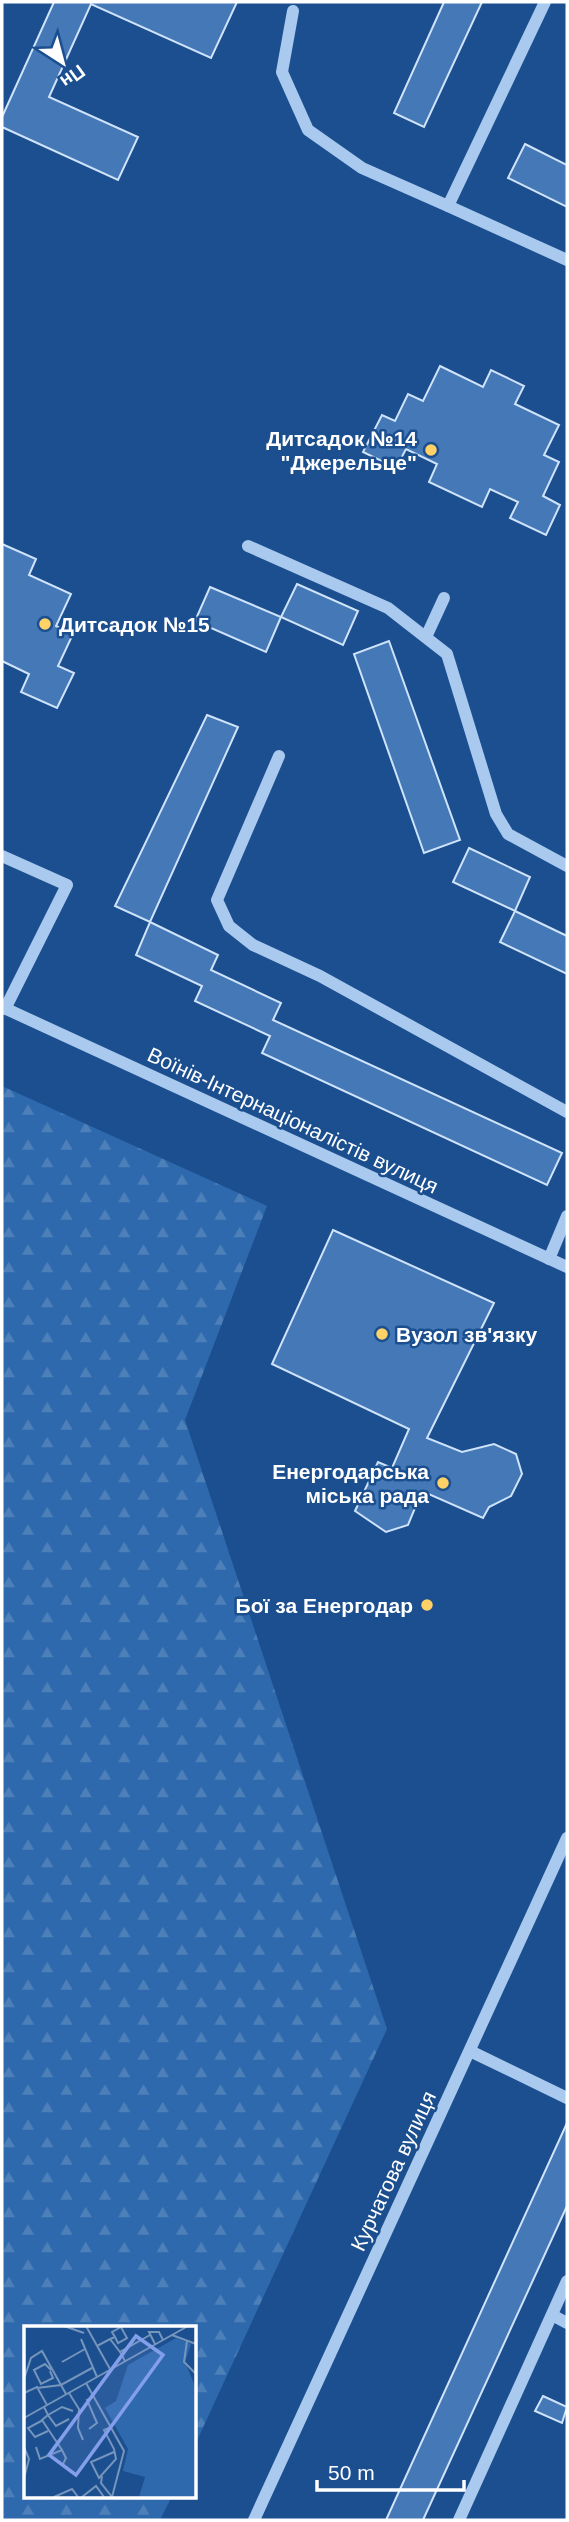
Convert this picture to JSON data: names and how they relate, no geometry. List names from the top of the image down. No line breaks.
{"streets":{"street":["Воїнів-Інтернаціоналістів вулиця","Курчатова вулиця"]},"places":["Дитсадок №14 \"Джерельце\"","Дитсадок №15","Вузол зв'язку","Енергодарська міська рада","Бої за Енергодар"],"scale_bar":"50 m","north":"bottom right"}
